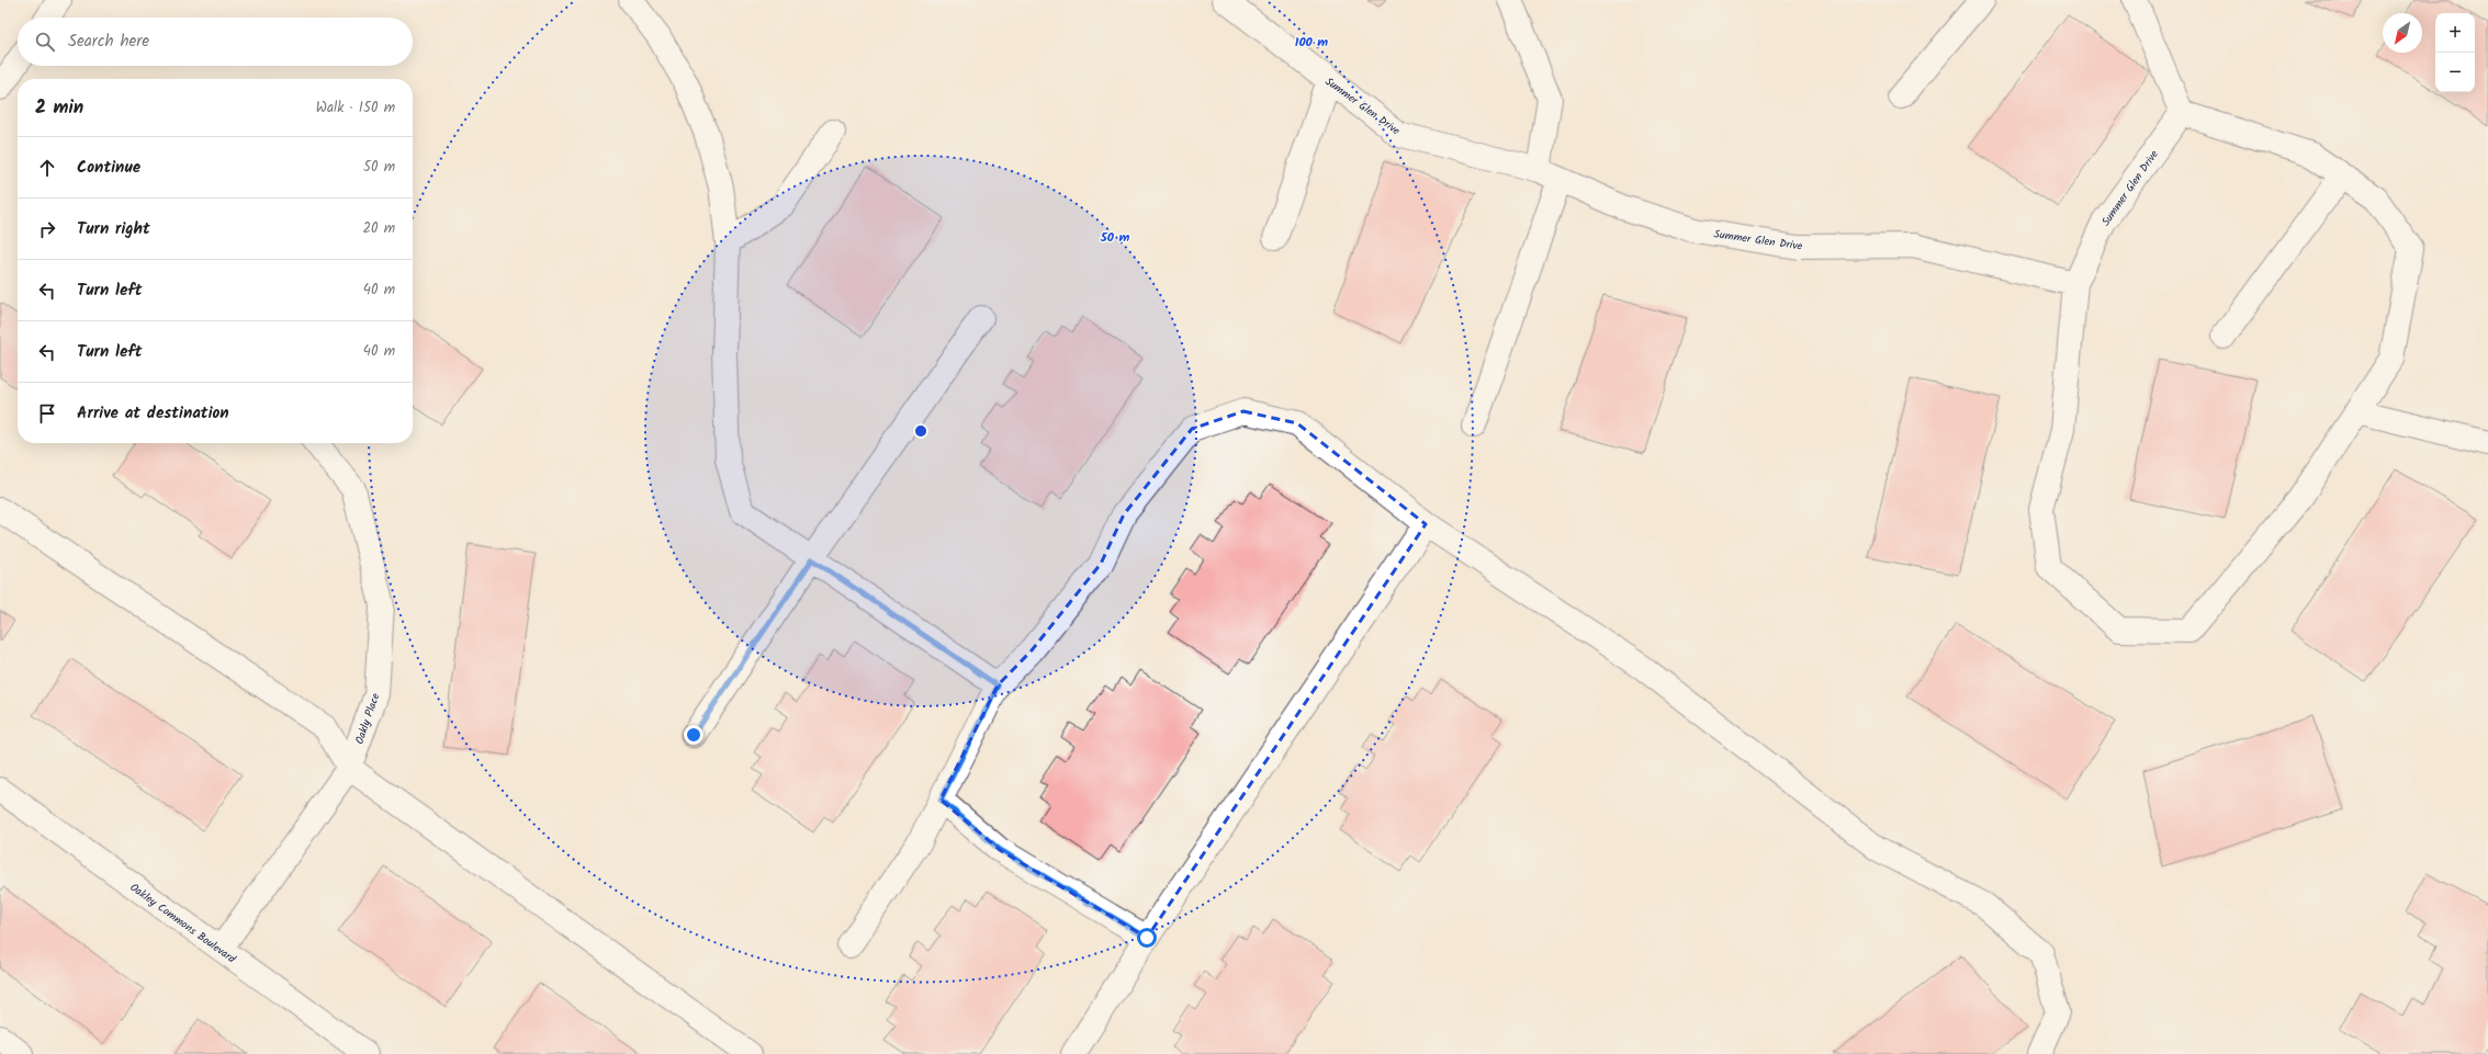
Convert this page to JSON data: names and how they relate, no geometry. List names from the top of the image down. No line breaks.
{"streets":{"street":["Summer Glen Drive","Oakly Place","Oakley Commons Boulevard"]},"crossings":[["Oakly Place","Oakley Commons Boulevard"]],"north":"bottom left","page":{"map_buttons":["+","−"],"search":"Search here","heading":["2 min","Walk · 150 m"],"list":[["Continue","50 m"],["Turn right","20 m"],["Turn left","40 m"],["Turn left","40 m"],"Arrive at destination"]},"rings":["100 m","50 m"]}
